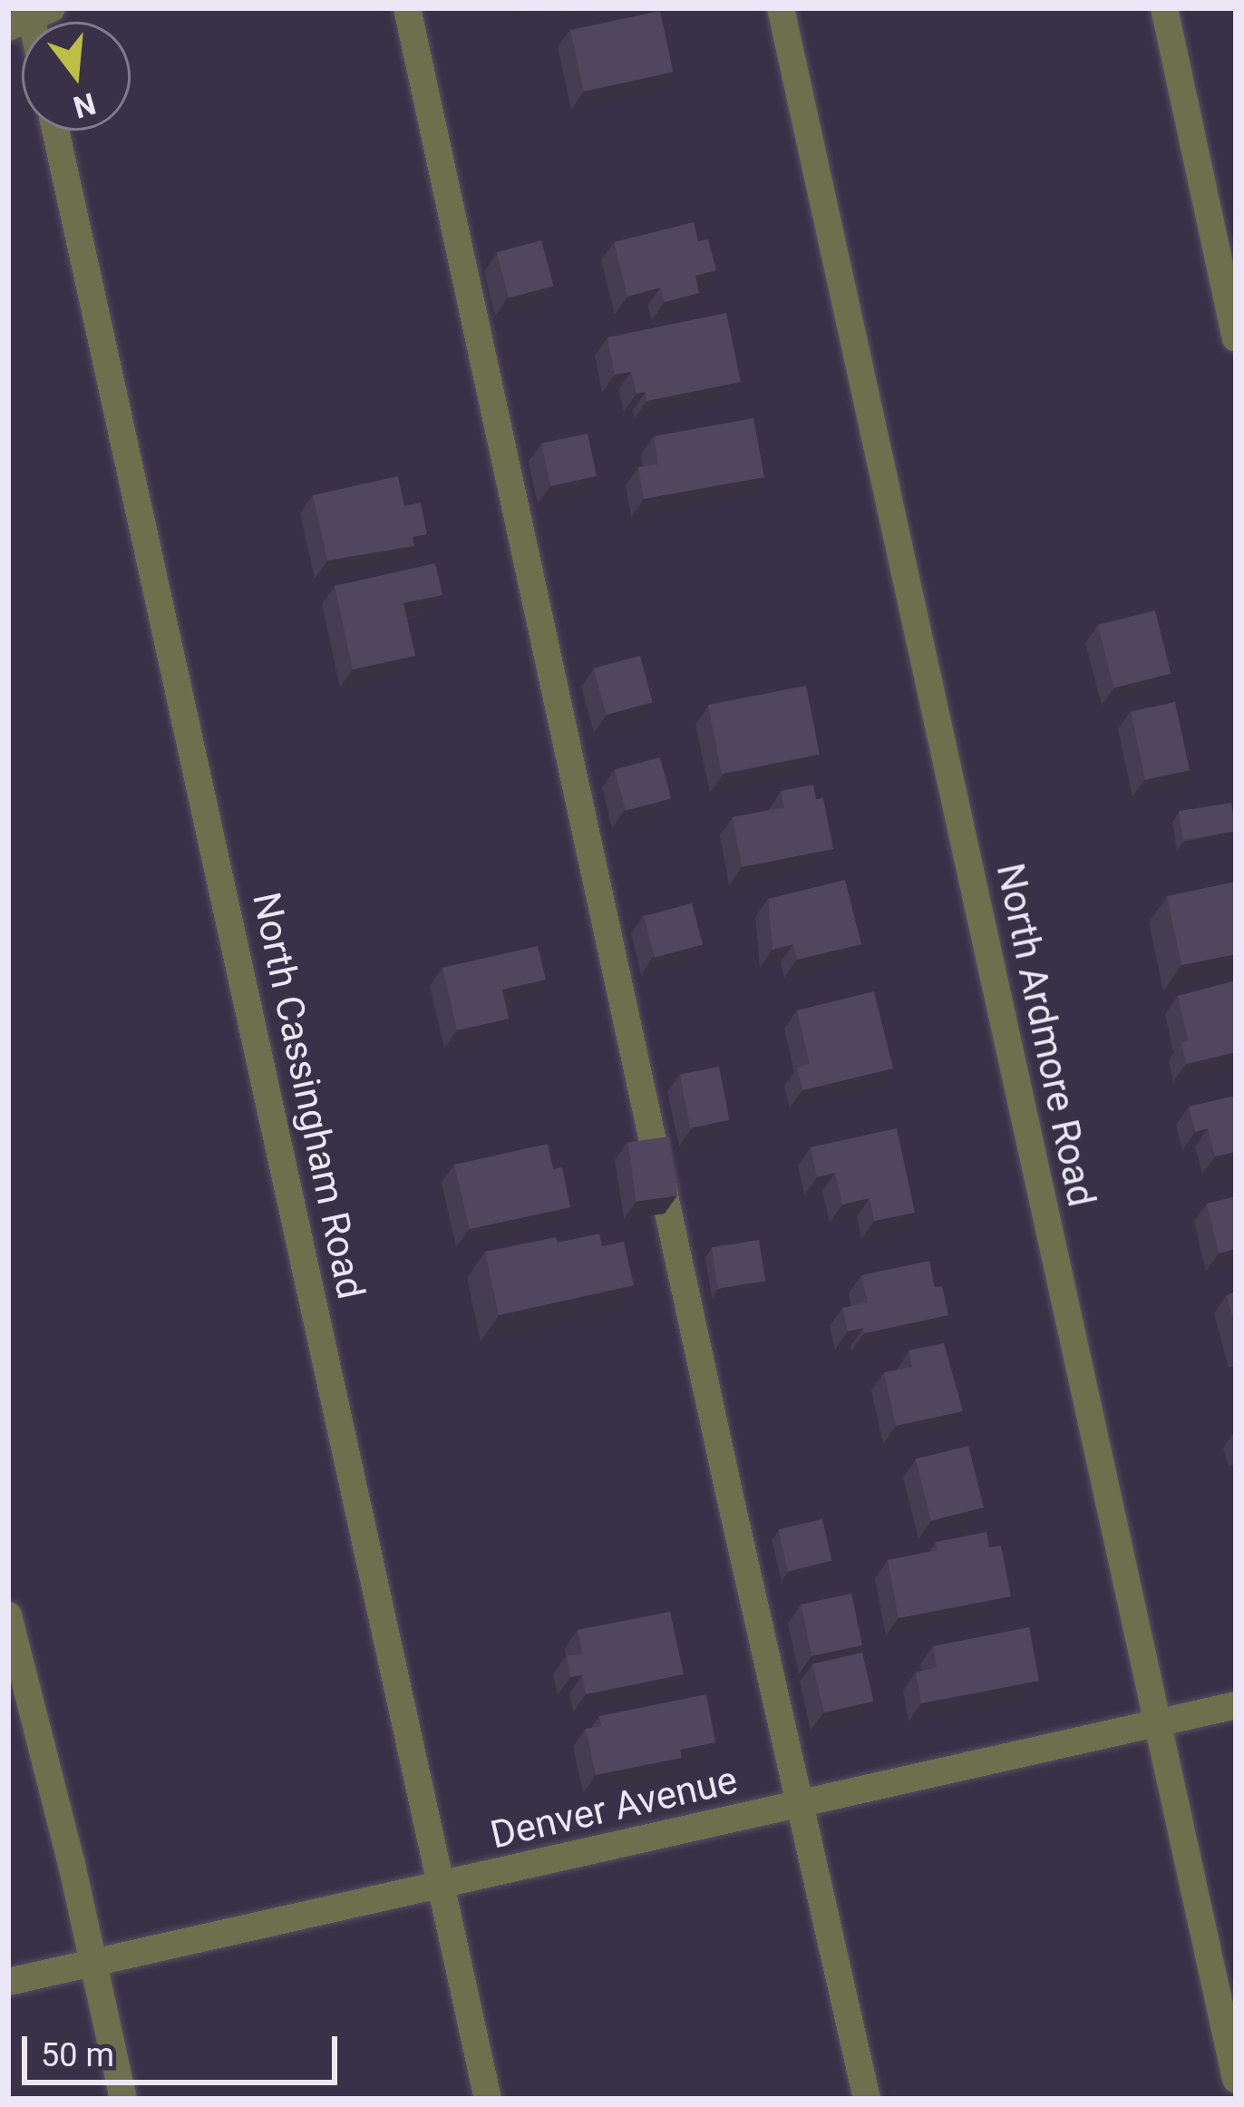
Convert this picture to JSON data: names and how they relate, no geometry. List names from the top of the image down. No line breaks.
{"streets":{"street":["North Ardmore Road","North Cassingham Road","Denver Avenue"]},"crossings":[["North Ardmore Road","Denver Avenue"],["North Cassingham Road","Denver Avenue"]],"scale_bar":"50 m","north":"bottom"}
